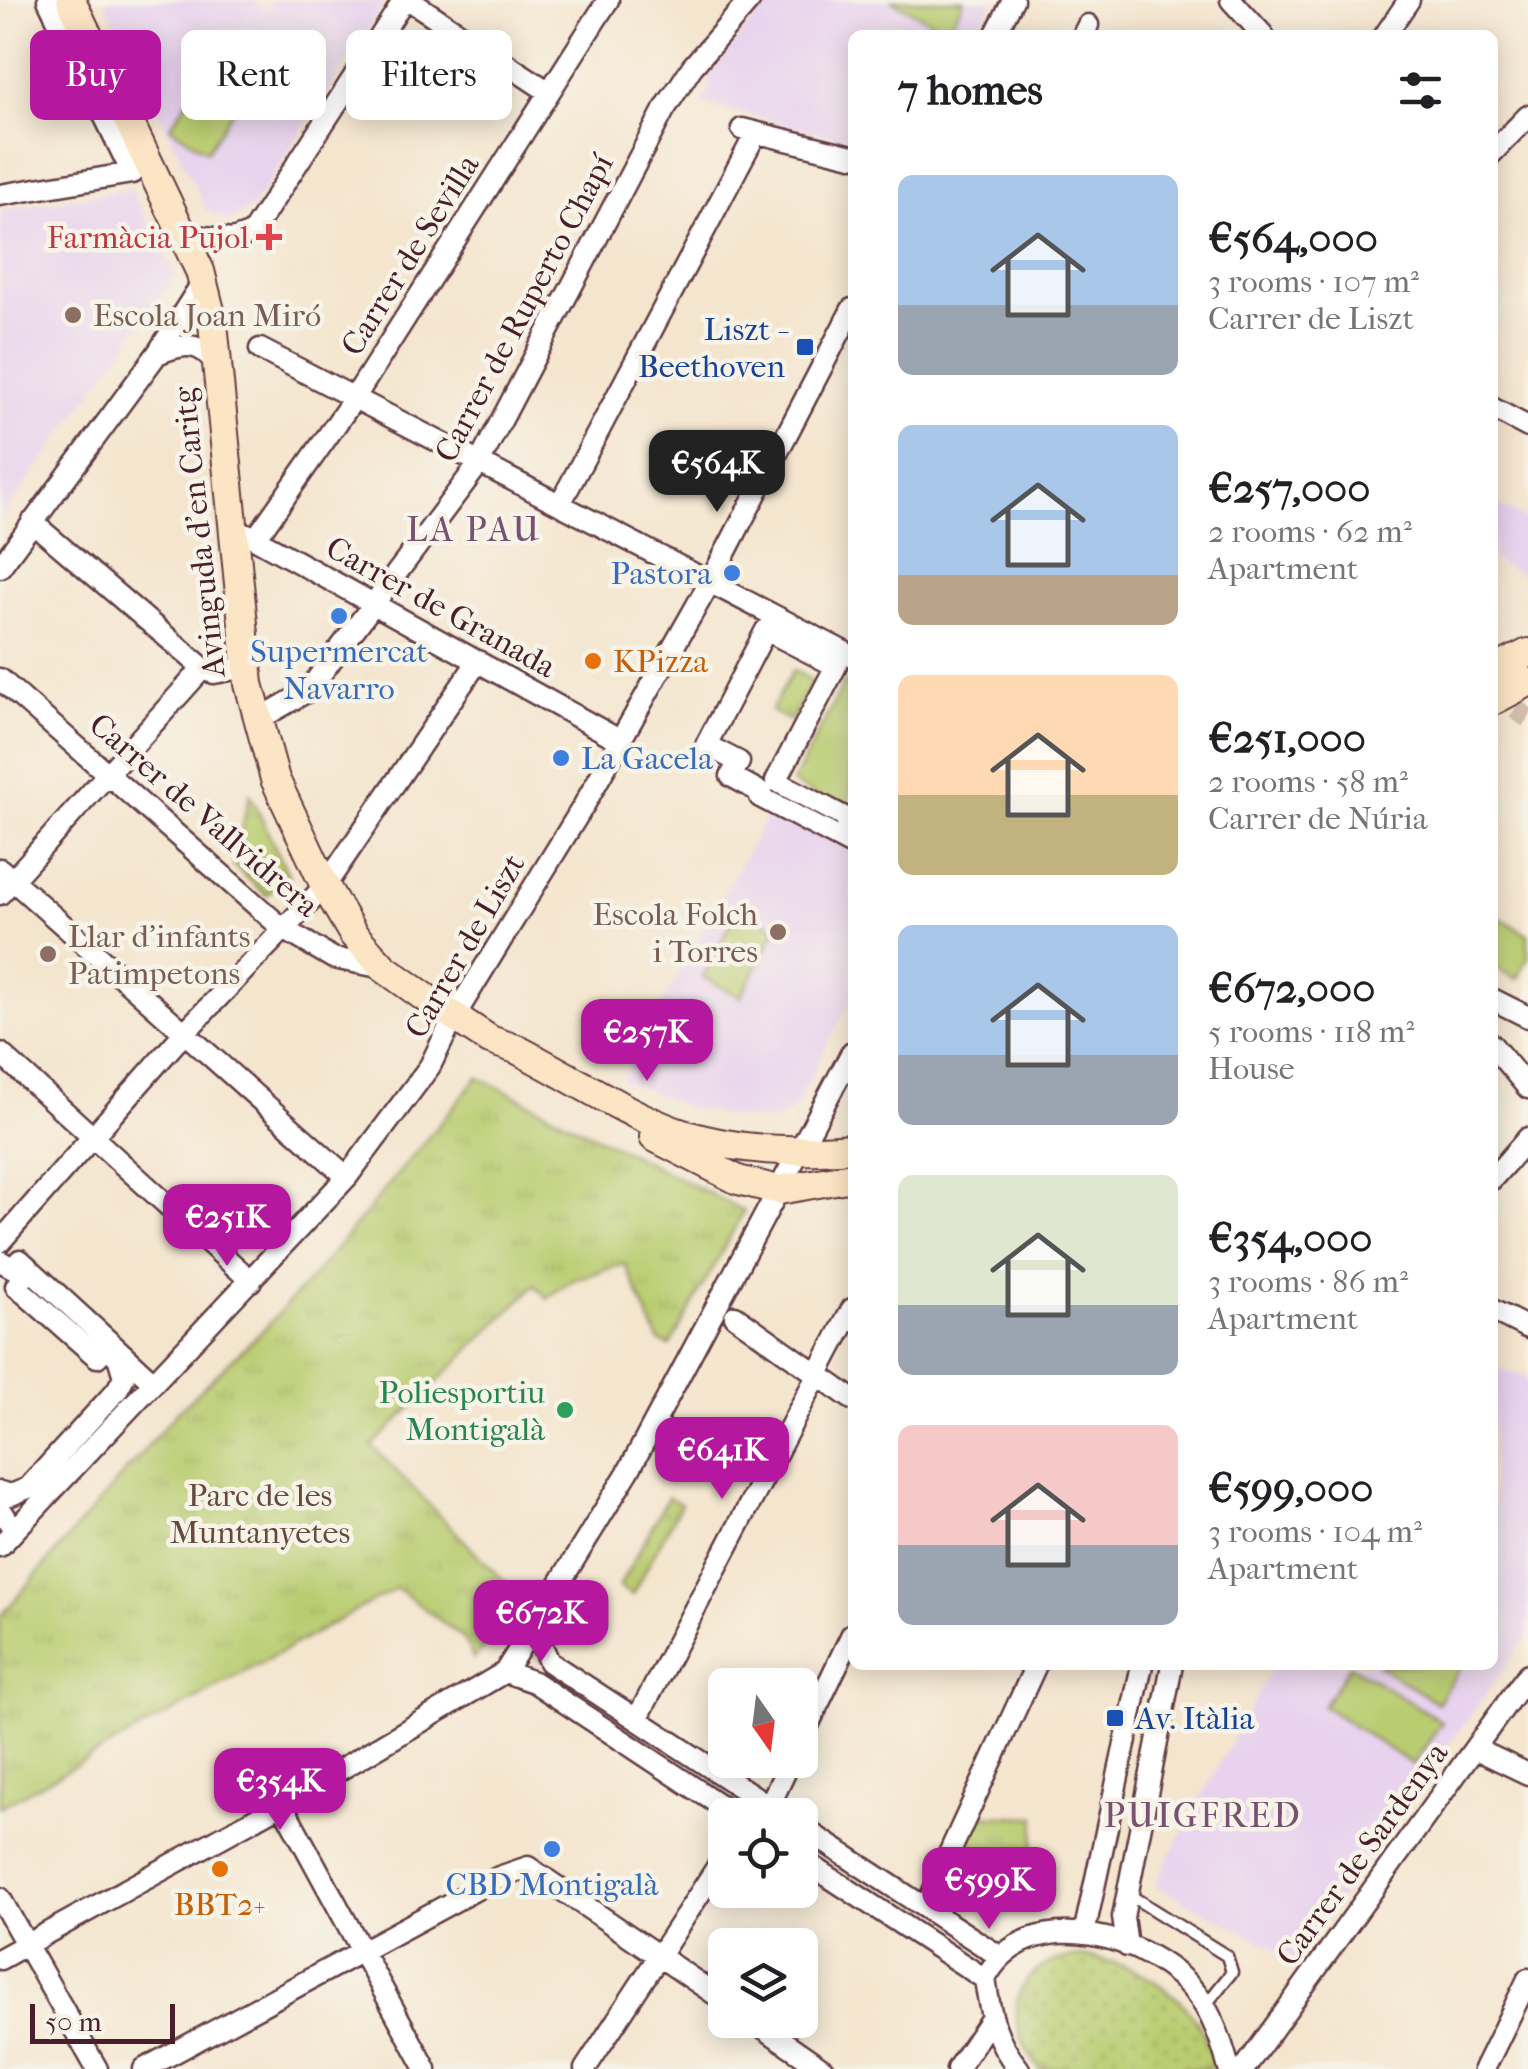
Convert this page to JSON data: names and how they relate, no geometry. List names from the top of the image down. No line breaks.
{"streets":{"street":["Carrer de Sevilla","Carrer de Ruperto Chapí","Avinguda d'en Caritg","Carrer de Granada","Carrer de Vallvidrera","Carrer de Liszt","Carrer de Sardenya"]},"crossings":[["Carrer de Sevilla","Avinguda d'en Caritg"],["Carrer de Sevilla","Carrer de Granada"],["Carrer de Ruperto Chapí","Avinguda d'en Caritg"],["Carrer de Ruperto Chapí","Carrer de Granada"],["Avinguda d'en Caritg","Carrer de Granada"],["Avinguda d'en Caritg","Carrer de Vallvidrera"],["Avinguda d'en Caritg","Carrer de Liszt"],["Carrer de Granada","Carrer de Liszt"]],"districts":["LA PAU","PUIGFRED"],"parks":["Parc de les Muntanyetes"],"places":{"health":["Farmàcia Pujol"],"other":["Escola Joan Miró","Pastora","Supermercat Navarro","KPizza","La Gacela","Escola Folch i Torres","Llar d'infants Patimpetons","Poliesportiu Montigalà","CBD Montigalà","BBT2+"],"transit":["Liszt - Beethoven","Av. Itàlia"]},"scale_bar":"50 m","north":"bottom","page":{"chip":["Buy","Rent","Filters"],"heading":"7 homes","list":[{"name":"€564,000","note":"3 rooms · 107 m² · Carrer de Liszt"},{"name":"€257,000","note":"2 rooms · 62 m² · Apartment"},{"name":"€251,000","note":"2 rooms · 58 m² · Carrer de Núria"},{"name":"€672,000","note":"5 rooms · 118 m² · House"},{"name":"€354,000","note":"3 rooms · 86 m² · Apartment"},{"name":"€599,000","note":"3 rooms · 104 m² · Apartment"}],"price":["€564K","€257K","€251K","€641K","€672K","€354K","€599K"],"scale":"50 m"}}
